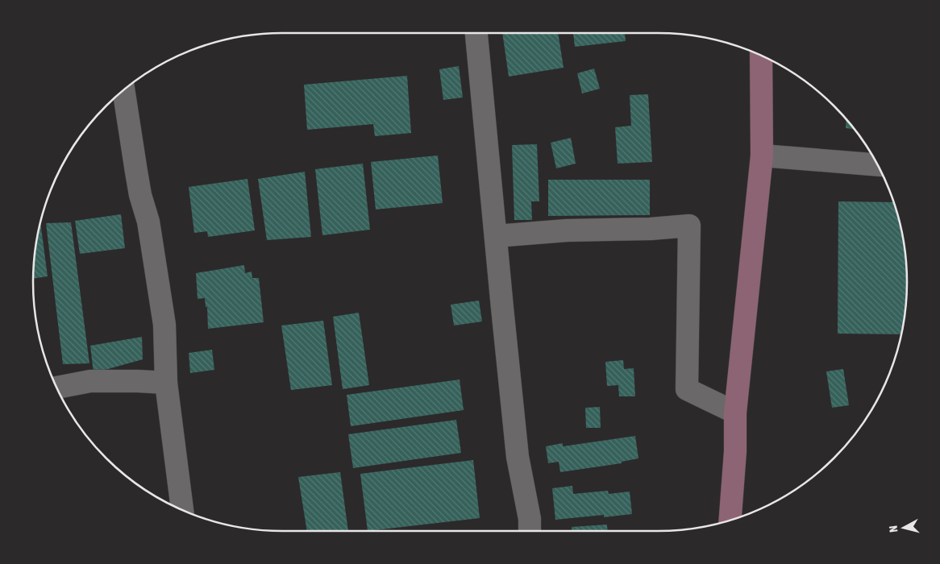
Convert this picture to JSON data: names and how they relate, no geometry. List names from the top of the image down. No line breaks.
{"north":"left"}
